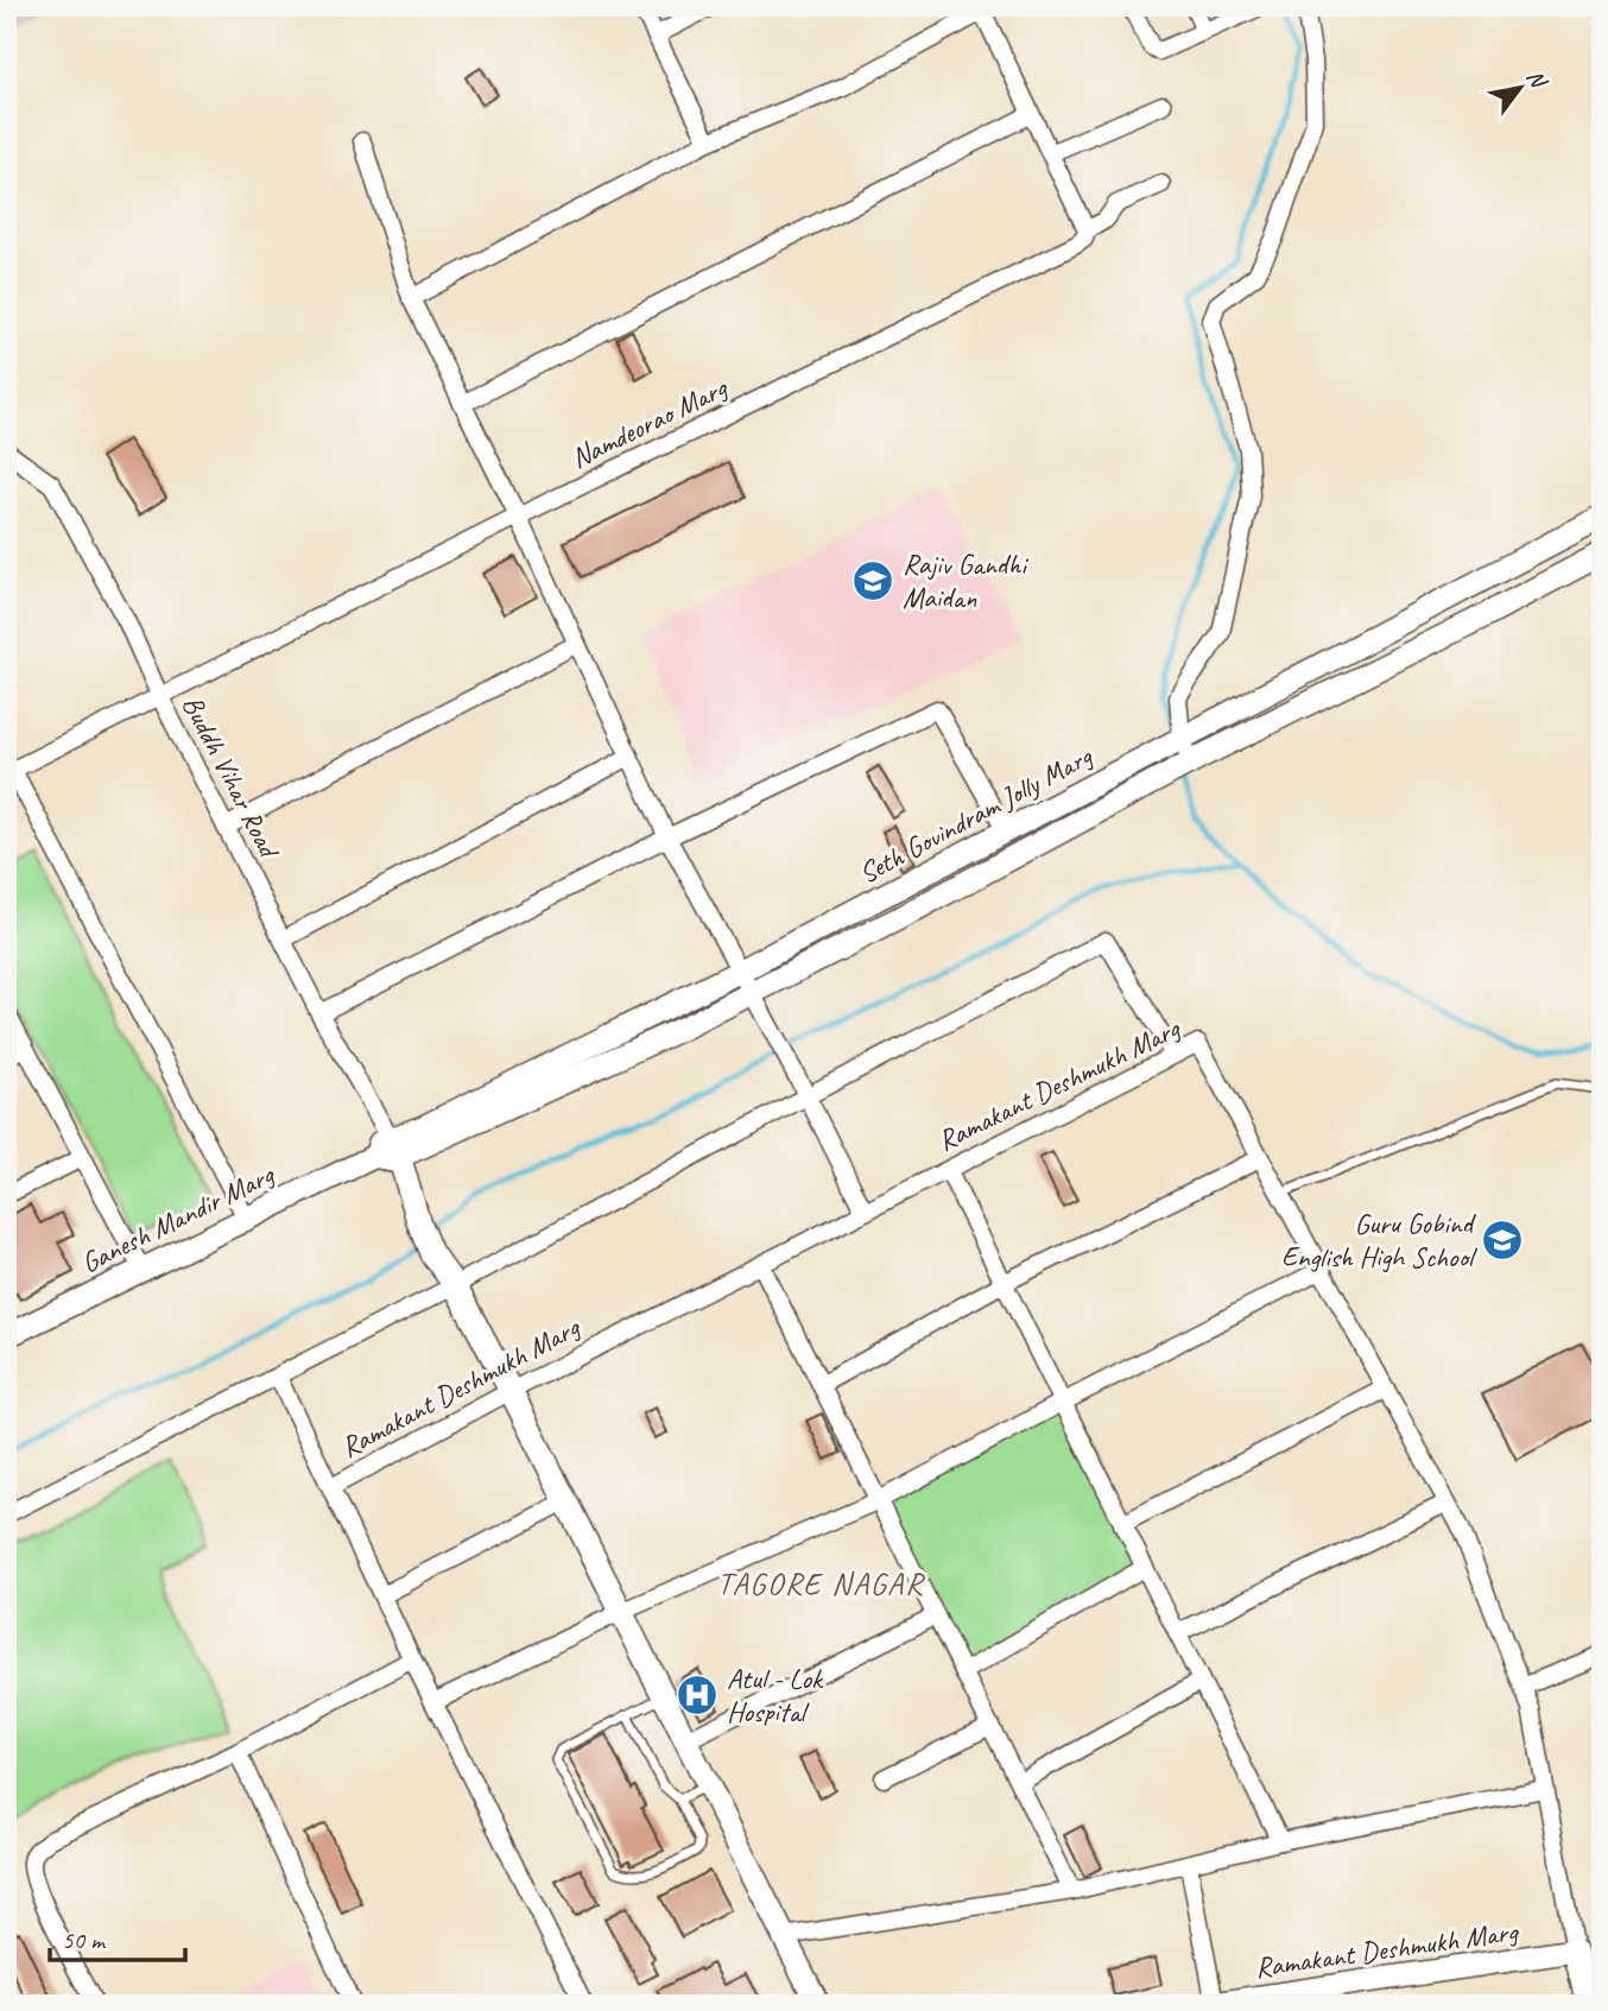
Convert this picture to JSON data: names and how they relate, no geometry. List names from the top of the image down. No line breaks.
{"streets":{"street":["Namdeorao Marg","Buddh Vihar Road","Seth Govindram Jolly Marg","Ramakant Deshmukh Marg","Ganesh Mandir Marg"]},"crossings":[["Namdeorao Marg","Buddh Vihar Road"],["Buddh Vihar Road","Seth Govindram Jolly Marg"],["Buddh Vihar Road","Ganesh Mandir Marg"],["Seth Govindram Jolly Marg","Ganesh Mandir Marg"]],"districts":["TAGORE NAGAR"],"places":{"school or university":["Rajiv Gandhi Maidan","Guru Gobind English High School"],"hospital":["Atul - Lok Hospital"]},"scale_bar":"50 m","north":"top right"}
